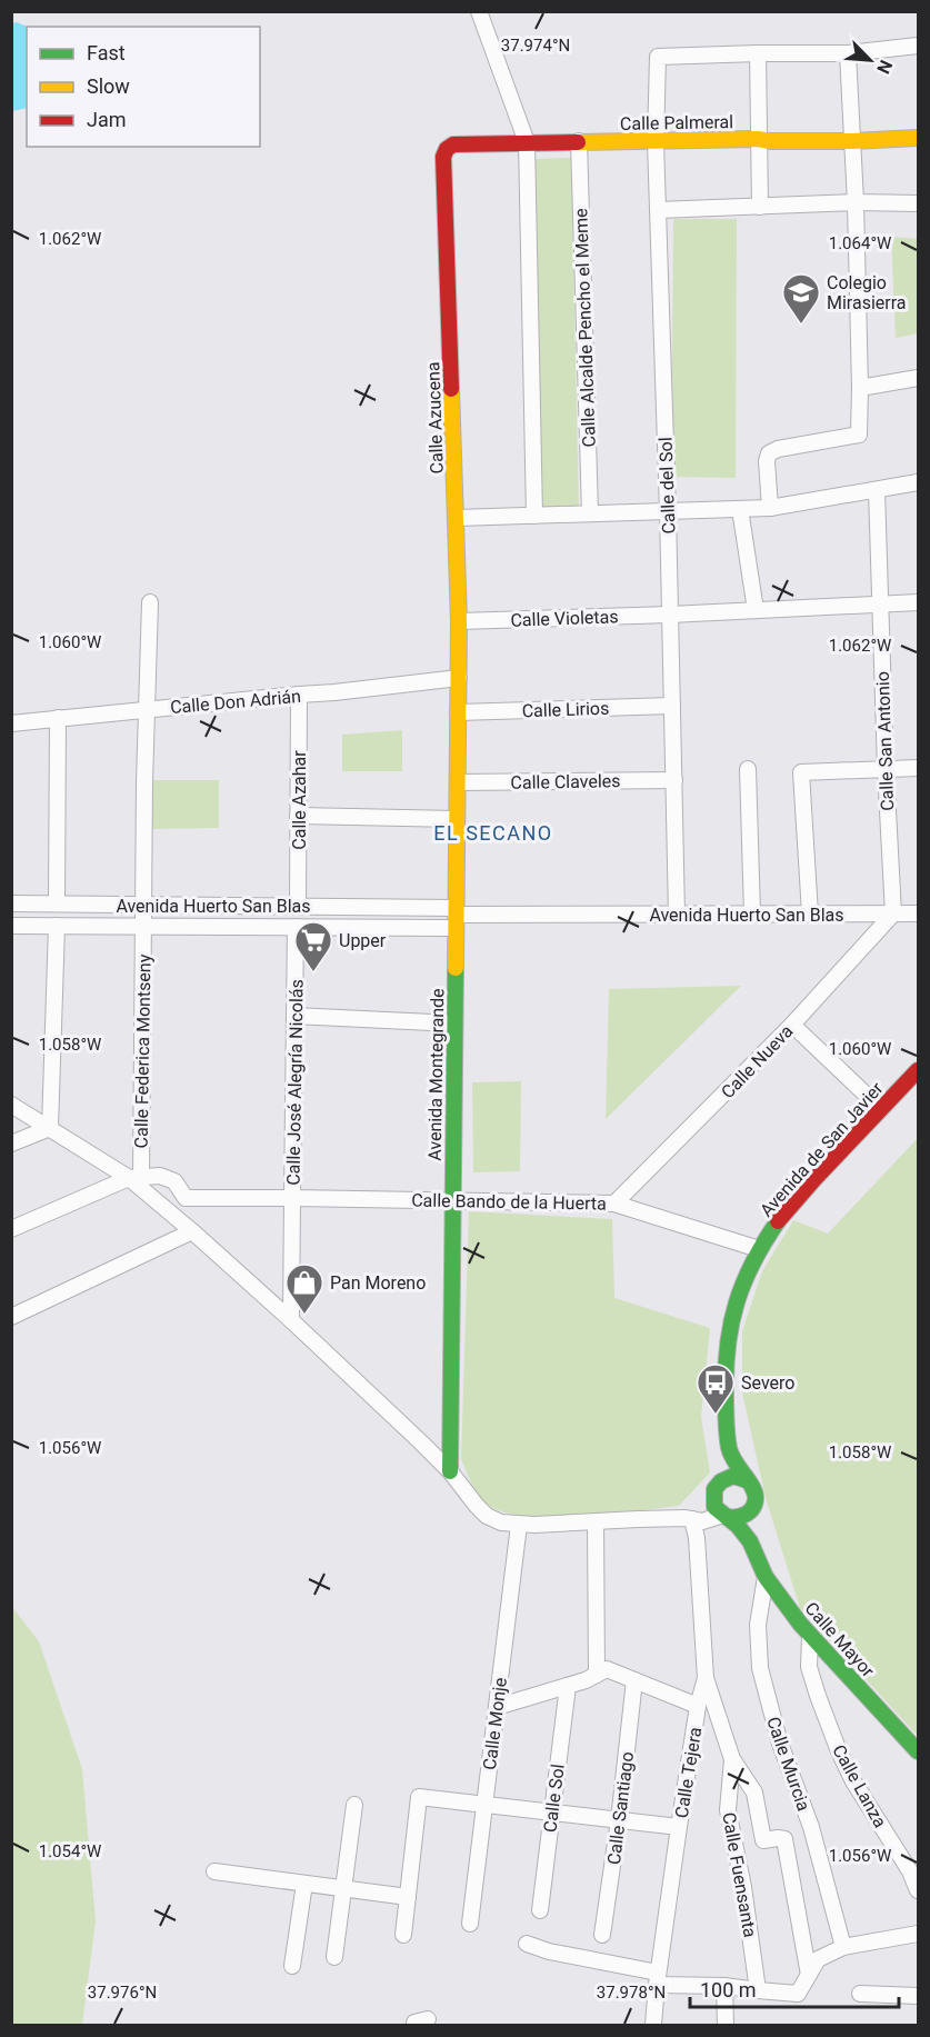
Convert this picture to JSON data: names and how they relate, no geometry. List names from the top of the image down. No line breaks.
{"streets":{"street":["Calle Palmeral","Calle Alcalde Pencho el Meme","Calle Azucena","Calle del Sol","Calle Violetas","Calle Don Adrián","Calle Lirios","Calle San Antonio","Calle Claveles","Calle Azahar","Avenida Huerto San Blas","Calle Federica Montseny","Calle Nueva","Avenida Montegrande","Calle José Alegría Nicolás","Avenida de San Javier","Calle Bando de la Huerta","Calle Mayor","Calle Monje","Calle Murcia","Calle Tejera","Calle Lanza","Calle Sol","Calle Santiago","Calle Fuensanta"]},"crossings":[["Calle Palmeral","Calle Alcalde Pencho el Meme"],["Calle Palmeral","Calle Azucena"],["Calle Palmeral","Calle del Sol"],["Calle Azucena","Calle Violetas"],["Calle Azucena","Calle Don Adrián"],["Calle Azucena","Avenida Montegrande"],["Calle del Sol","Calle Violetas"],["Calle del Sol","Calle Lirios"],["Calle del Sol","Calle Claveles"],["Calle del Sol","Avenida Huerto San Blas"],["Calle Violetas","Calle San Antonio"],["Calle Don Adrián","Calle Azahar"],["Calle Don Adrián","Calle Federica Montseny"],["Calle Don Adrián","Avenida Montegrande"],["Calle Lirios","Avenida Montegrande"],["Calle San Antonio","Avenida Huerto San Blas"],["Calle San Antonio","Calle Nueva"],["Calle Claveles","Avenida Montegrande"],["Calle Azahar","Avenida Huerto San Blas"],["Avenida Huerto San Blas","Calle Federica Montseny"],["Avenida Huerto San Blas","Calle Nueva"],["Avenida Huerto San Blas","Avenida Montegrande"],["Avenida Huerto San Blas","Calle José Alegría Nicolás"],["Calle Federica Montseny","Calle Bando de la Huerta"],["Calle Nueva","Calle Bando de la Huerta"],["Avenida Montegrande","Calle Bando de la Huerta"],["Calle José Alegría Nicolás","Calle Bando de la Huerta"],["Avenida de San Javier","Calle Bando de la Huerta"],["Avenida de San Javier","Calle Mayor"],["Calle Mayor","Calle Murcia"],["Calle Mayor","Calle Lanza"]],"districts":["EL SECANO"],"places":{"school or university":["Colegio Mirasierra"],"supermarket":["Upper"],"shop":["Pan Moreno"],"bus stop":["Severo"]},"legend":["Fast","Slow","Jam"],"scale_bar":"100 m","north":"bottom right","coordinates":["37.974°N","1.062°W","1.064°W","1.060°W","1.058°W","1.056°W","1.054°W","37.976°N","37.978°N"]}
